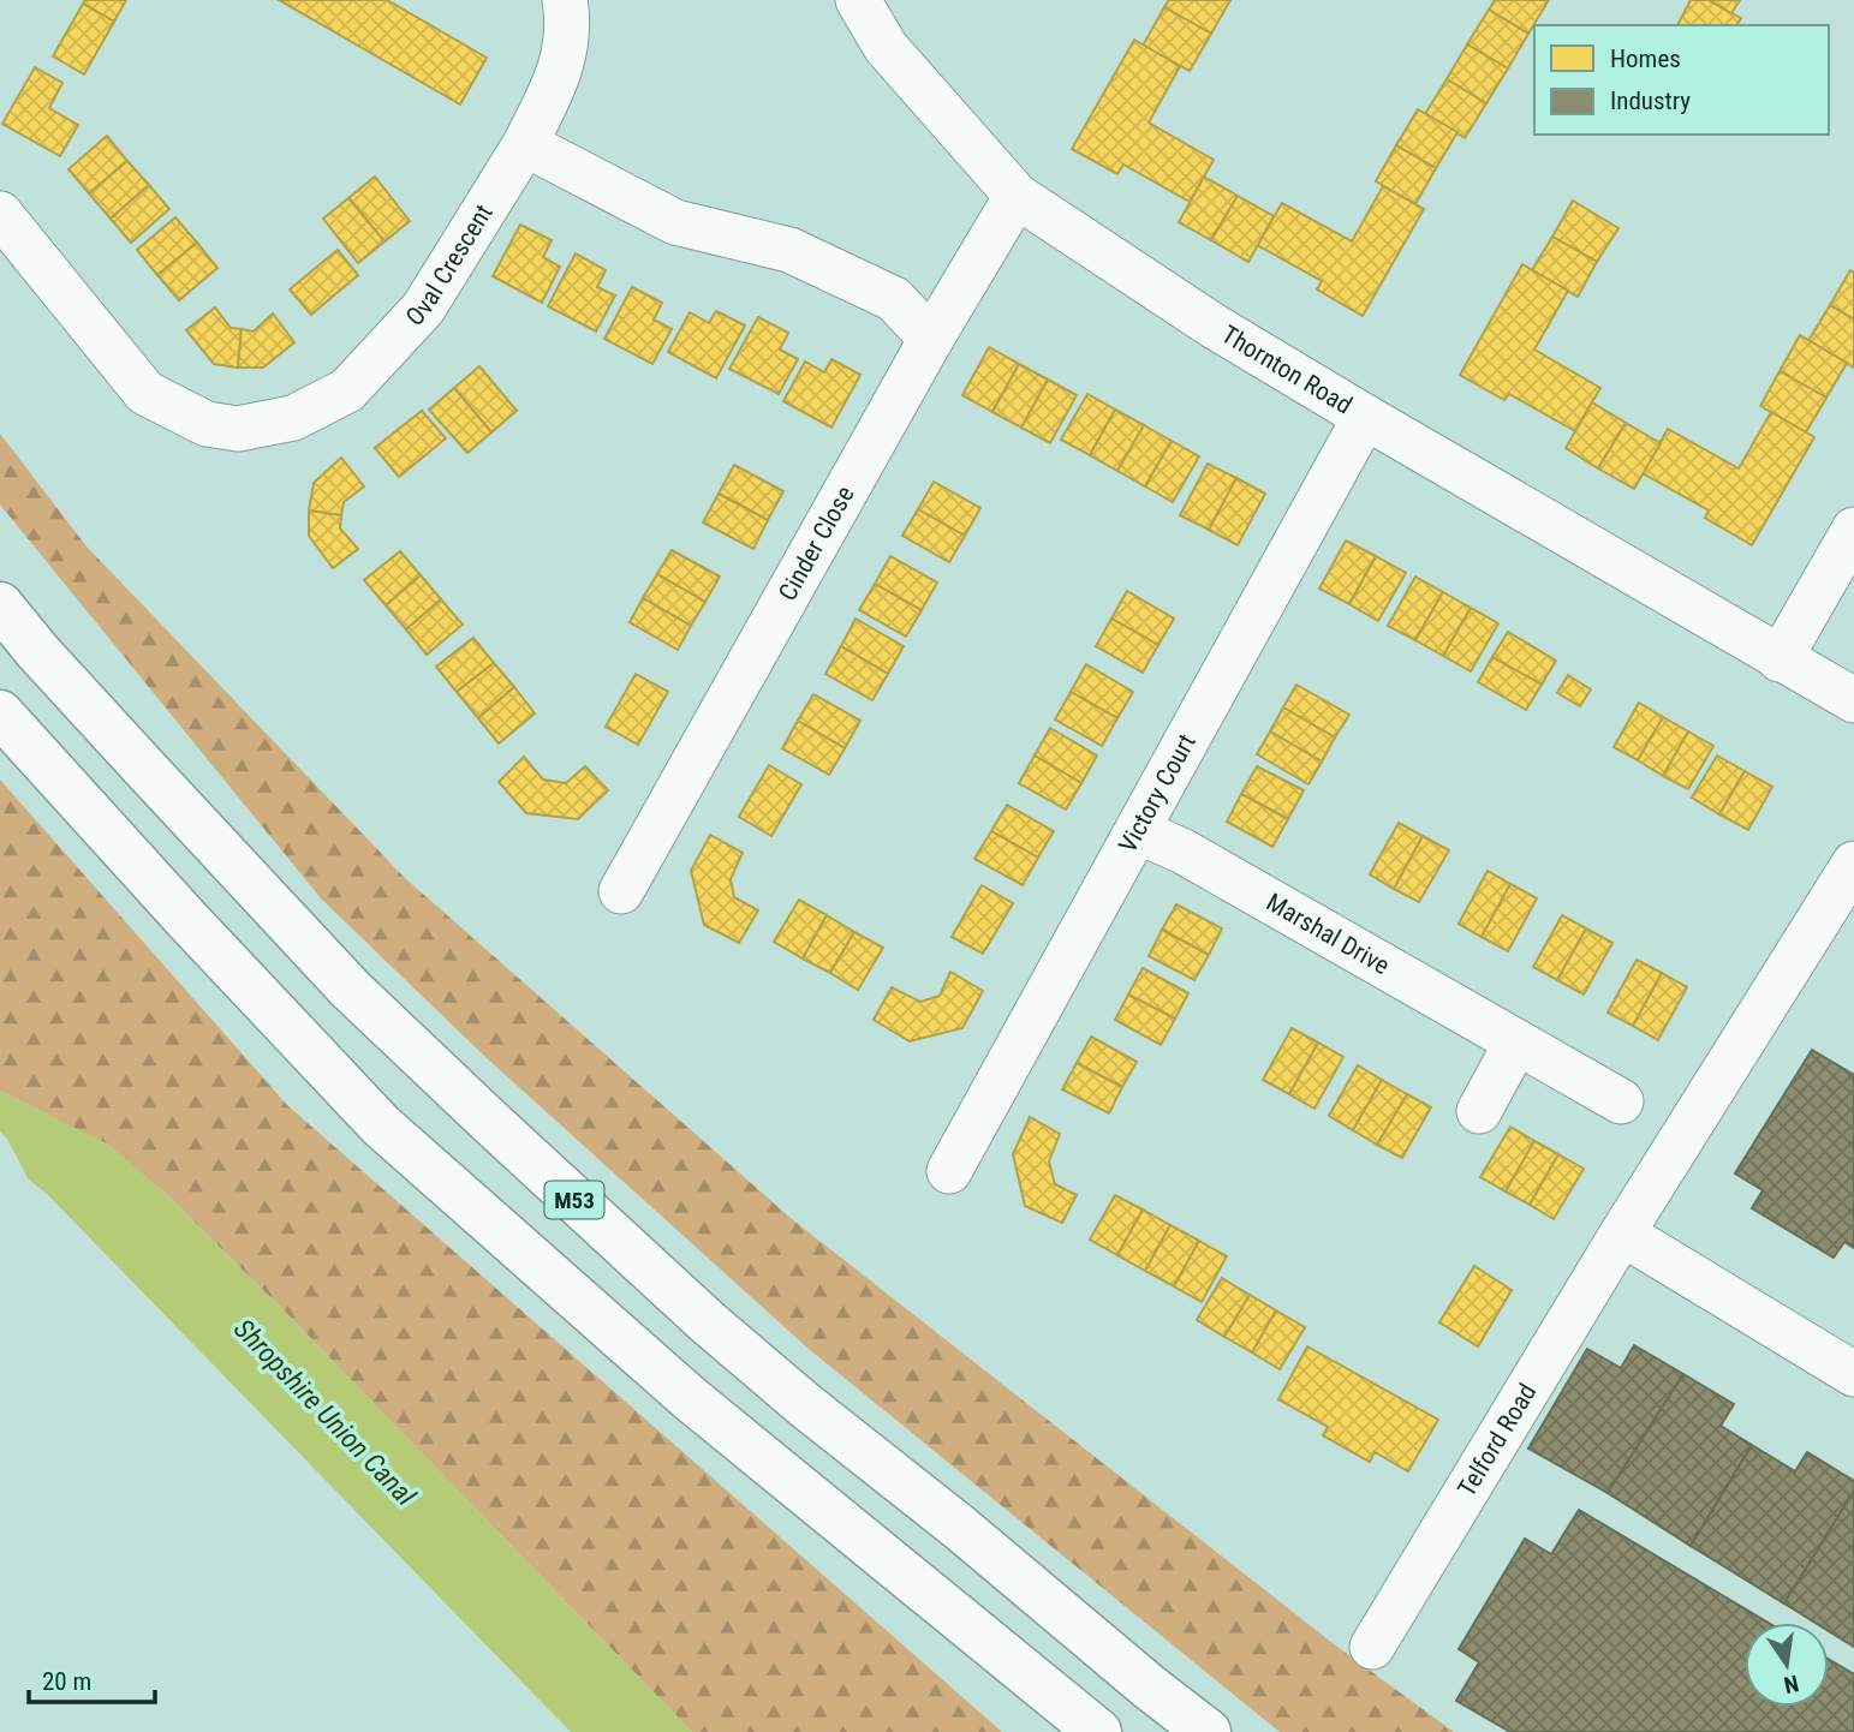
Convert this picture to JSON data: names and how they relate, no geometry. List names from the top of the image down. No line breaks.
{"streets":{"highway":["M53"],"street":["Oval Crescent","Thornton Road","Cinder Close","Victory Court","Marshal Drive","Telford Road"]},"crossings":[["Thornton Road","Cinder Close"],["Thornton Road","Victory Court"],["Victory Court","Marshal Drive"]],"water":["Shropshire Union Canal"],"legend":["Homes","Industry"],"scale_bar":"20 m","north":"bottom"}
